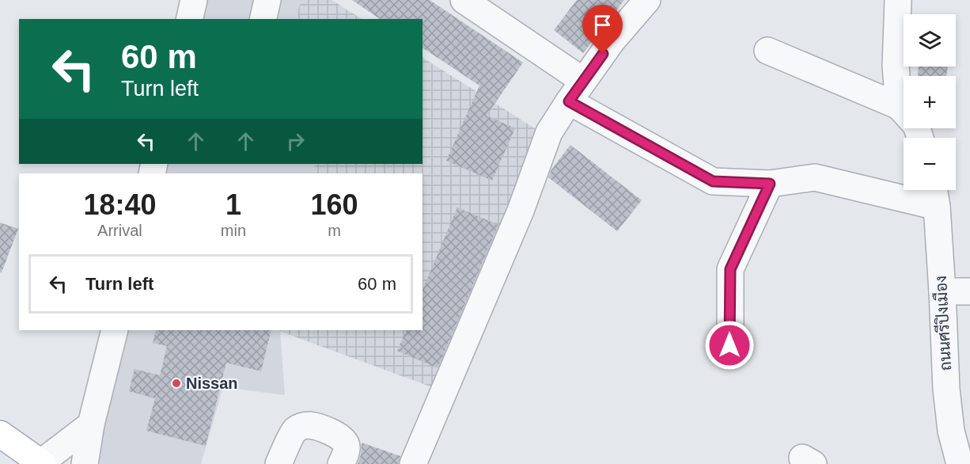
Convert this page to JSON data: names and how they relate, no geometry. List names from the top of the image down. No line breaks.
{"streets":{"street":["ถนนศรีปิงเมือง"]},"places":["Nissan"],"page":{"map_buttons":["+","−"],"turn":["60 m","Turn left"],"eta":["18:40","Arrival","1","min","160","m"],"list":[{"name":"Turn left","value":"60 m"}]}}
